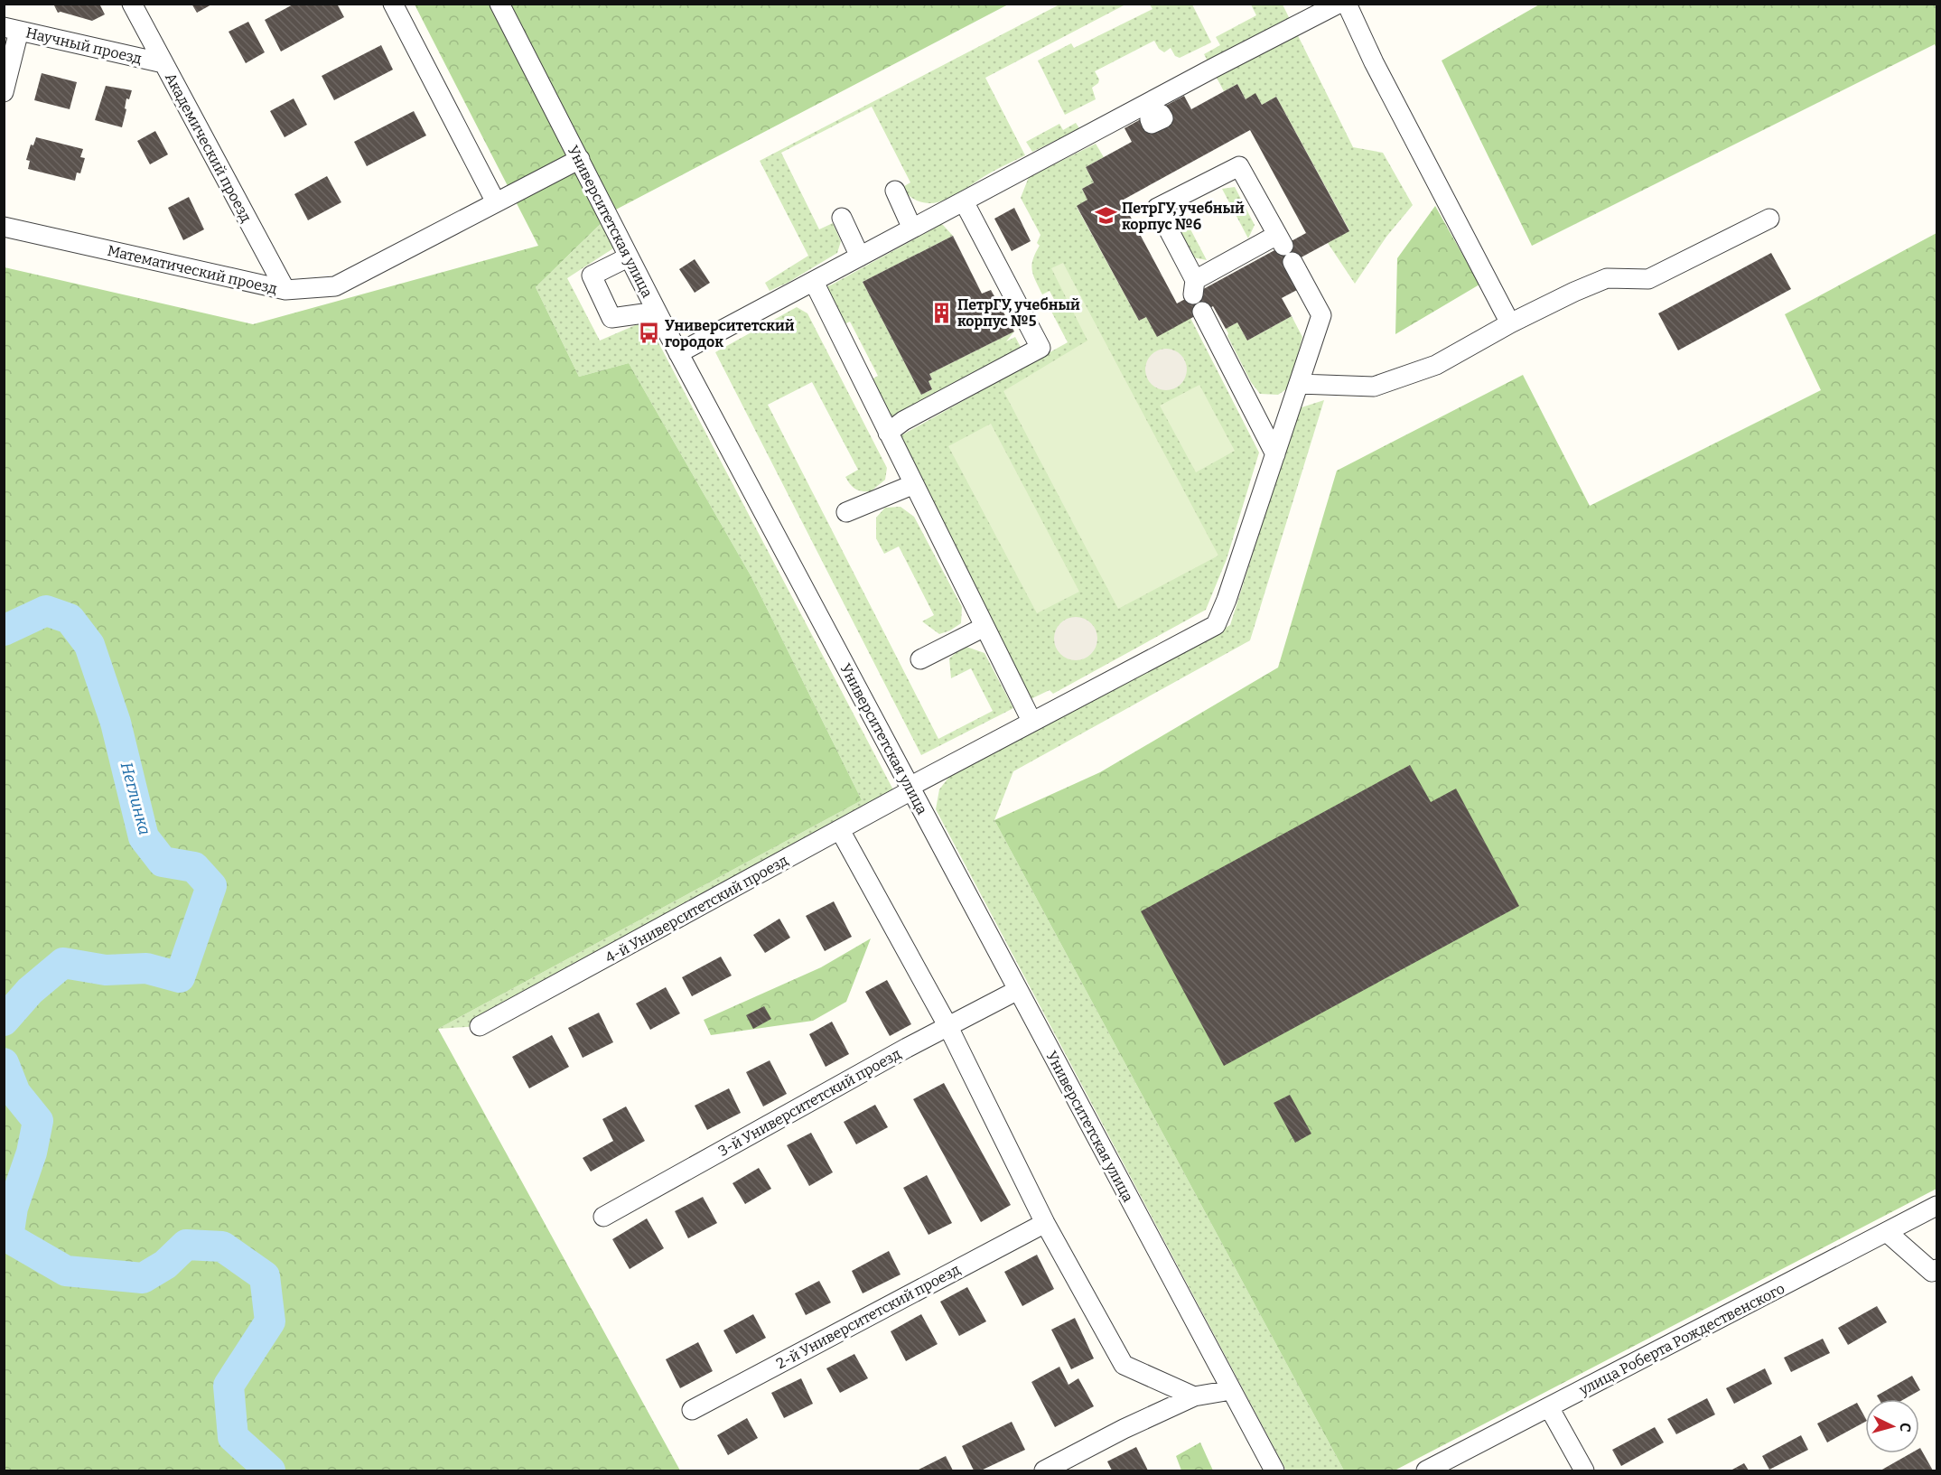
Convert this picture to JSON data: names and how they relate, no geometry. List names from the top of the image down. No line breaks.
{"streets":{"street":["Научный проезд","Академический проезд","Университетская улица","Математический проезд","4-й Университетский проезд","3-й Университетский проезд","2-й Университетский проезд","улица Роберта Рождественского"]},"crossings":[["Научный проезд","Академический проезд"],["Академический проезд","Математический проезд"],["Университетская улица","Математический проезд"],["Университетская улица","4-й Университетский проезд"],["Университетская улица","3-й Университетский проезд"]],"water":["Неглинка"],"places":{"school or university":["ПетрГУ, учебный корпус №6"],"building":["ПетрГУ, учебный корпус №5"],"bus stop":["Университетский городок"]},"north":"right"}
